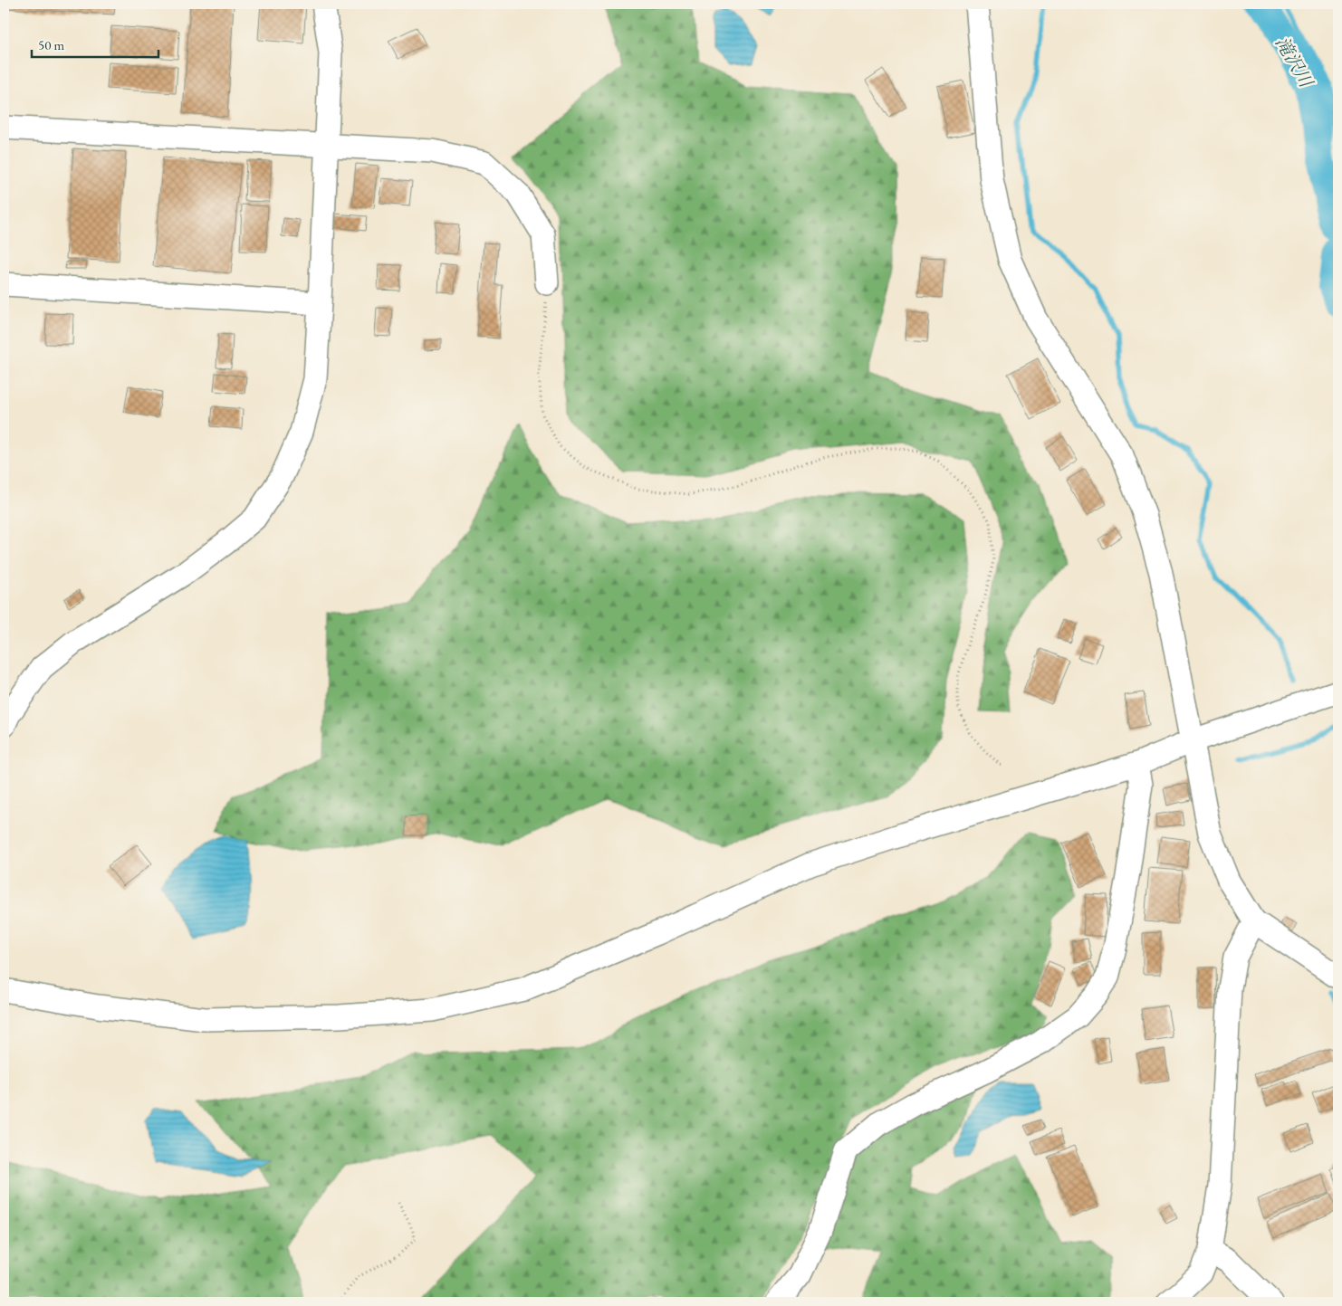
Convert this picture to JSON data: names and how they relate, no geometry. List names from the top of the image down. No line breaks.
{"water":["滝沢川"],"scale_bar":"50 m"}
